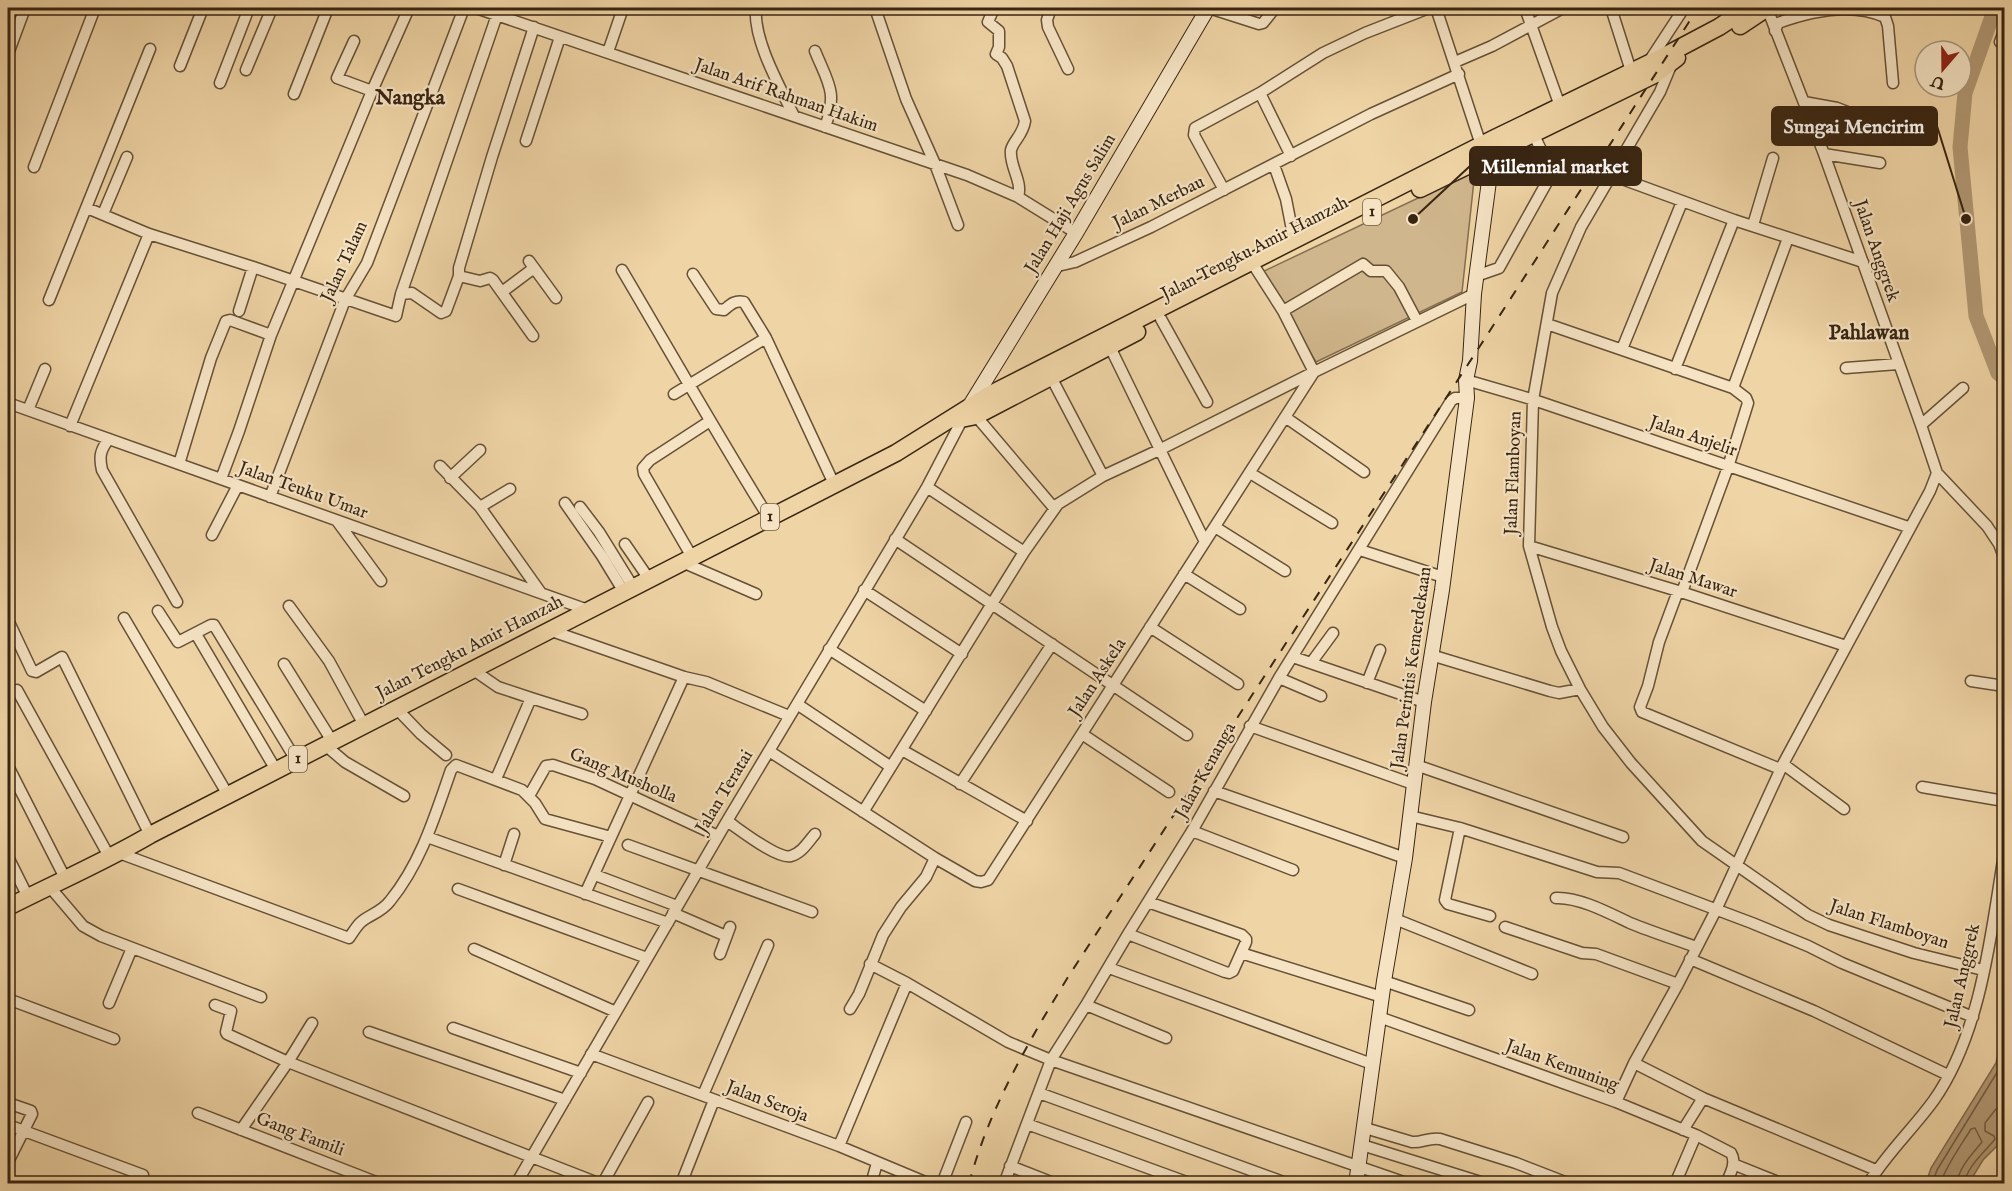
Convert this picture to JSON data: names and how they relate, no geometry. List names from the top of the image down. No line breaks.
{"streets":{"main road":["1","Jalan Tengku Amir Hamzah"],"street":["Jalan Arif Rahman Hakim","Jalan Merbau","Jalan Haji Agus Salim","Jalan Anggrek","Jalan Talam","Jalan Anjelir","Jalan Flamboyan","Jalan Teuku Umar","Jalan Mawar","Jalan Perintis Kemerdekaan","Jalan Askela","Jalan Kenanga","Gang Musholla","Jalan Teratai","Jalan Kemuning","Jalan Seroja","Gang Famili"]},"crossings":[["Jalan Arif Rahman Hakim","Jalan Haji Agus Salim"],["Jalan Merbau","Jalan Haji Agus Salim"],["Jalan Haji Agus Salim","Jalan Tengku Amir Hamzah"],["Jalan Haji Agus Salim","Jalan Teratai"],["Jalan Tengku Amir Hamzah","Jalan Anggrek"],["Jalan Tengku Amir Hamzah","Jalan Flamboyan"],["Jalan Tengku Amir Hamzah","Jalan Teuku Umar"],["Jalan Tengku Amir Hamzah","Jalan Perintis Kemerdekaan"],["Jalan Tengku Amir Hamzah","Jalan Teratai"],["Jalan Anggrek","Jalan Flamboyan"],["Jalan Talam","Jalan Teuku Umar"],["Jalan Anjelir","Jalan Flamboyan"],["Jalan Anjelir","Jalan Perintis Kemerdekaan"],["Jalan Flamboyan","Jalan Mawar"],["Jalan Perintis Kemerdekaan","Jalan Kenanga"],["Jalan Perintis Kemerdekaan","Jalan Kemuning"],["Jalan Askela","Jalan Teratai"],["Gang Musholla","Jalan Teratai"],["Jalan Teratai","Jalan Seroja"]],"districts":["Nangka","Pahlawan"],"places":["Millennial market","Sungai Mencirim"],"north":"bottom"}
